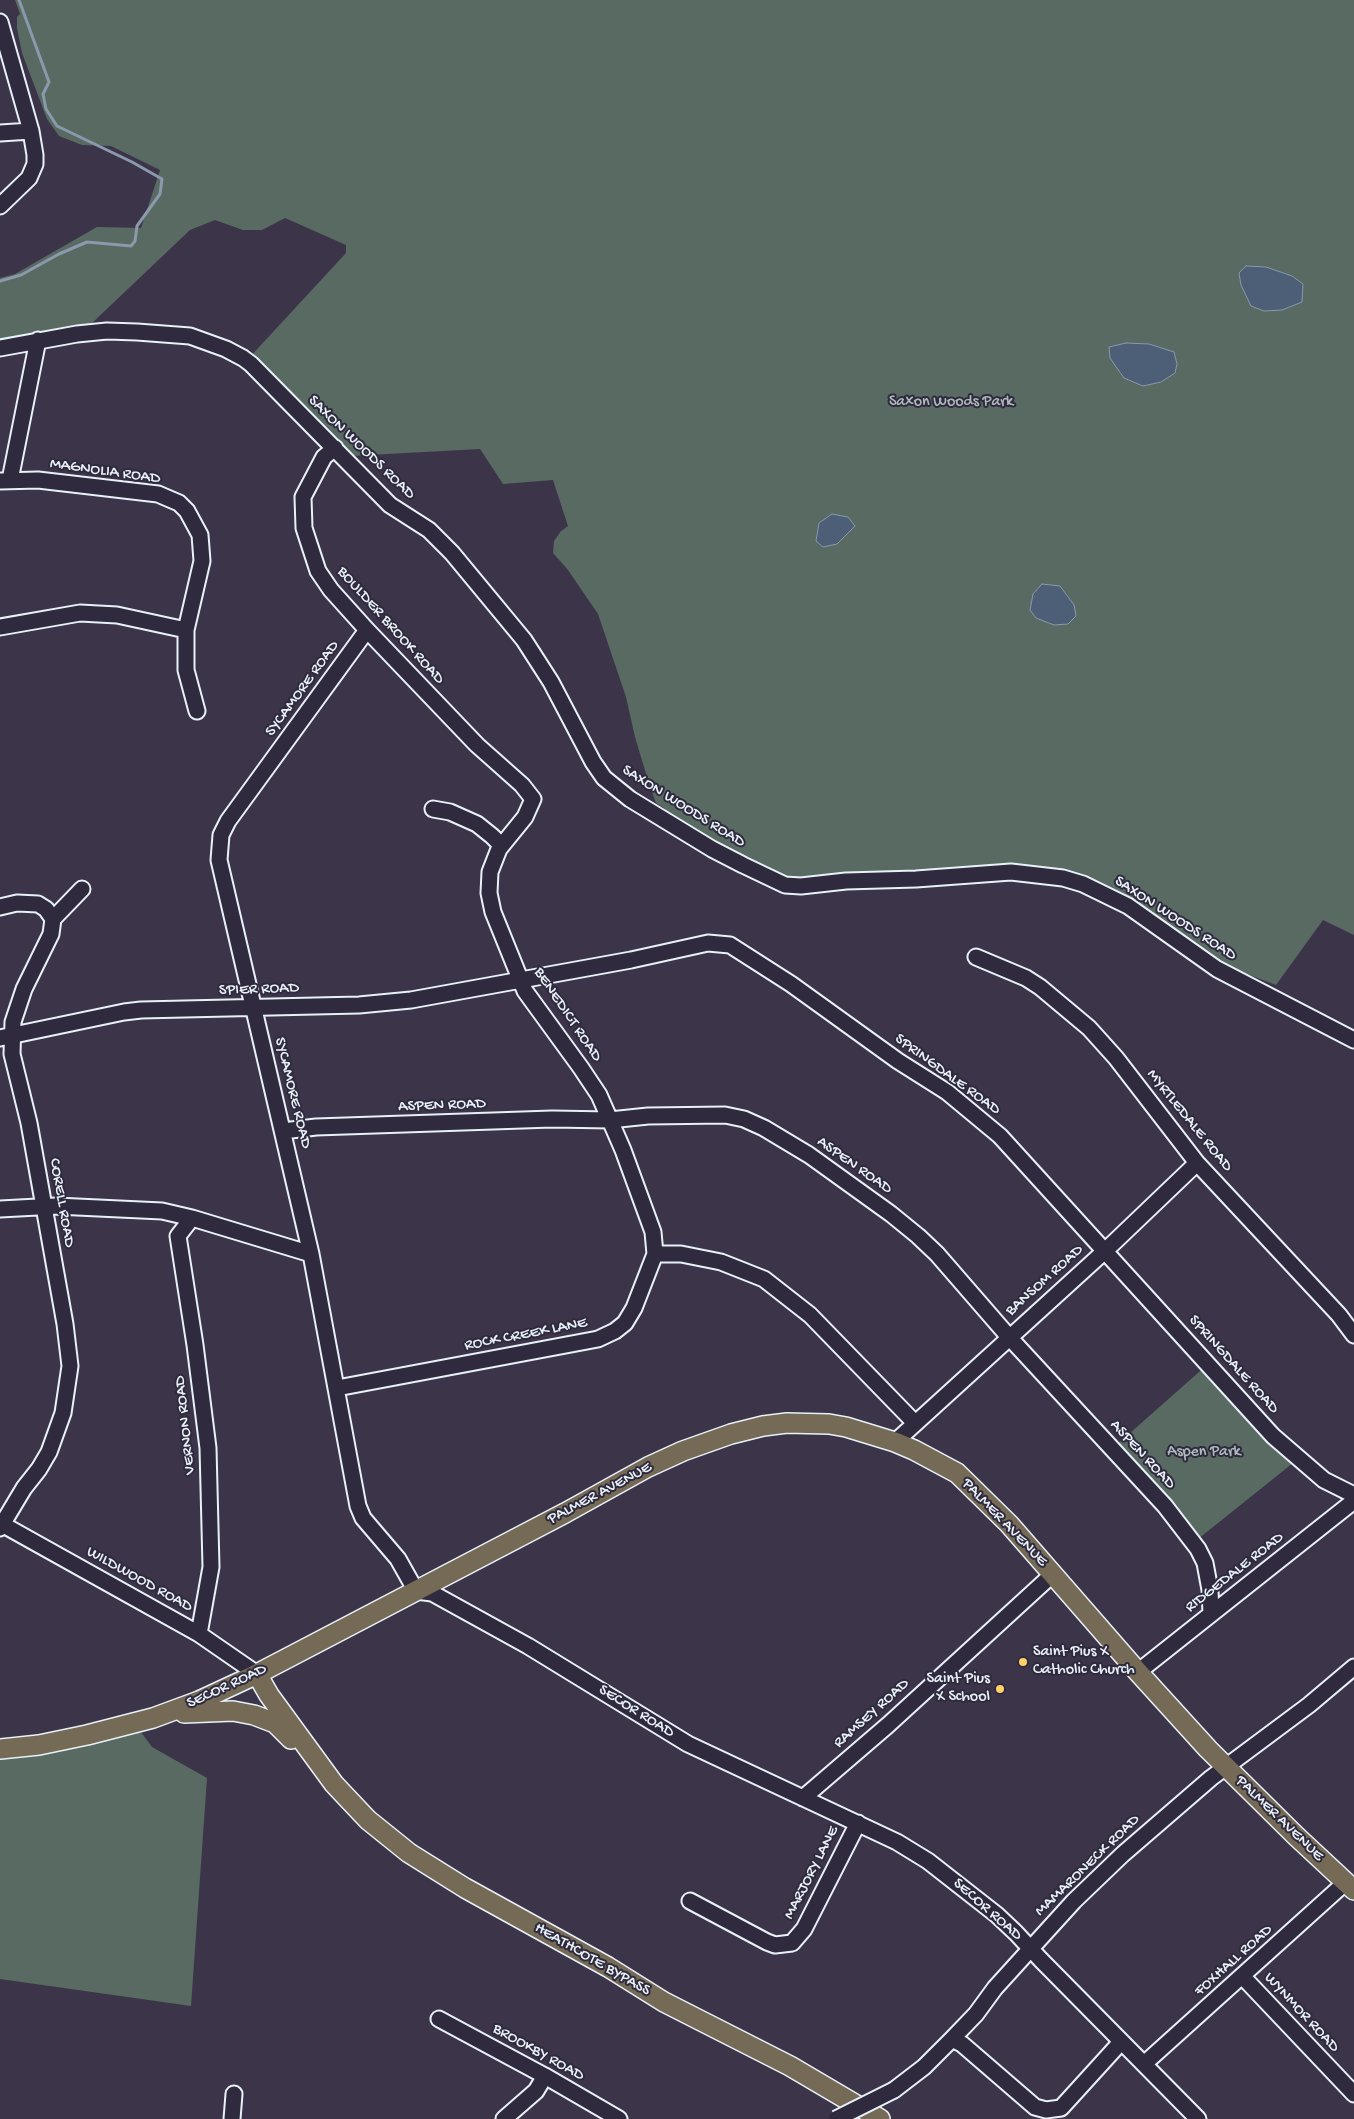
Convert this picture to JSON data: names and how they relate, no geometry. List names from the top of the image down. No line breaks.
{"streets":{"main road":["PALMER AVENUE","SECOR ROAD","HEATHCOTE BYPASS"],"street":["SAXON WOODS ROAD","MAGNOLIA ROAD","BOULDER BROOK ROAD","SYCAMORE ROAD","SPIER ROAD","BENEDICT ROAD","SPRINGDALE ROAD","ASPEN ROAD","MYRTLEDALE ROAD","CORELL ROAD","BANSOM ROAD","ROCK CREEK LANE","VERNON ROAD","RIDGEDALE ROAD","WILDWOOD ROAD","RAMSEY ROAD","MAMARONECK ROAD","MARJORY LANE","FOXHALL ROAD","WYNMOR ROAD","BROOKBY ROAD"]},"crossings":[["SAXON WOODS ROAD","BOULDER BROOK ROAD"],["BOULDER BROOK ROAD","SYCAMORE ROAD"],["BOULDER BROOK ROAD","BENEDICT ROAD"],["SYCAMORE ROAD","SPIER ROAD"],["SYCAMORE ROAD","ASPEN ROAD"],["SYCAMORE ROAD","ROCK CREEK LANE"],["SYCAMORE ROAD","PALMER AVENUE"],["SYCAMORE ROAD","SECOR ROAD"],["SPIER ROAD","BENEDICT ROAD"],["SPIER ROAD","SPRINGDALE ROAD"],["SPIER ROAD","CORELL ROAD"],["BENEDICT ROAD","SPRINGDALE ROAD"],["BENEDICT ROAD","ASPEN ROAD"],["BENEDICT ROAD","ROCK CREEK LANE"],["SPRINGDALE ROAD","BANSOM ROAD"],["ASPEN ROAD","BANSOM ROAD"],["ASPEN ROAD","RIDGEDALE ROAD"],["MYRTLEDALE ROAD","BANSOM ROAD"],["CORELL ROAD","WILDWOOD ROAD"],["VERNON ROAD","WILDWOOD ROAD"],["PALMER AVENUE","RIDGEDALE ROAD"],["PALMER AVENUE","SECOR ROAD"],["PALMER AVENUE","RAMSEY ROAD"],["PALMER AVENUE","MAMARONECK ROAD"],["PALMER AVENUE","FOXHALL ROAD"],["WILDWOOD ROAD","SECOR ROAD"],["SECOR ROAD","RAMSEY ROAD"],["SECOR ROAD","MAMARONECK ROAD"],["SECOR ROAD","MARJORY LANE"],["SECOR ROAD","FOXHALL ROAD"],["FOXHALL ROAD","WYNMOR ROAD"]],"parks":["Saxon Woods Park","Aspen Park"],"places":["Saint Pius X Catholic Church","Saint Pius X School"]}
